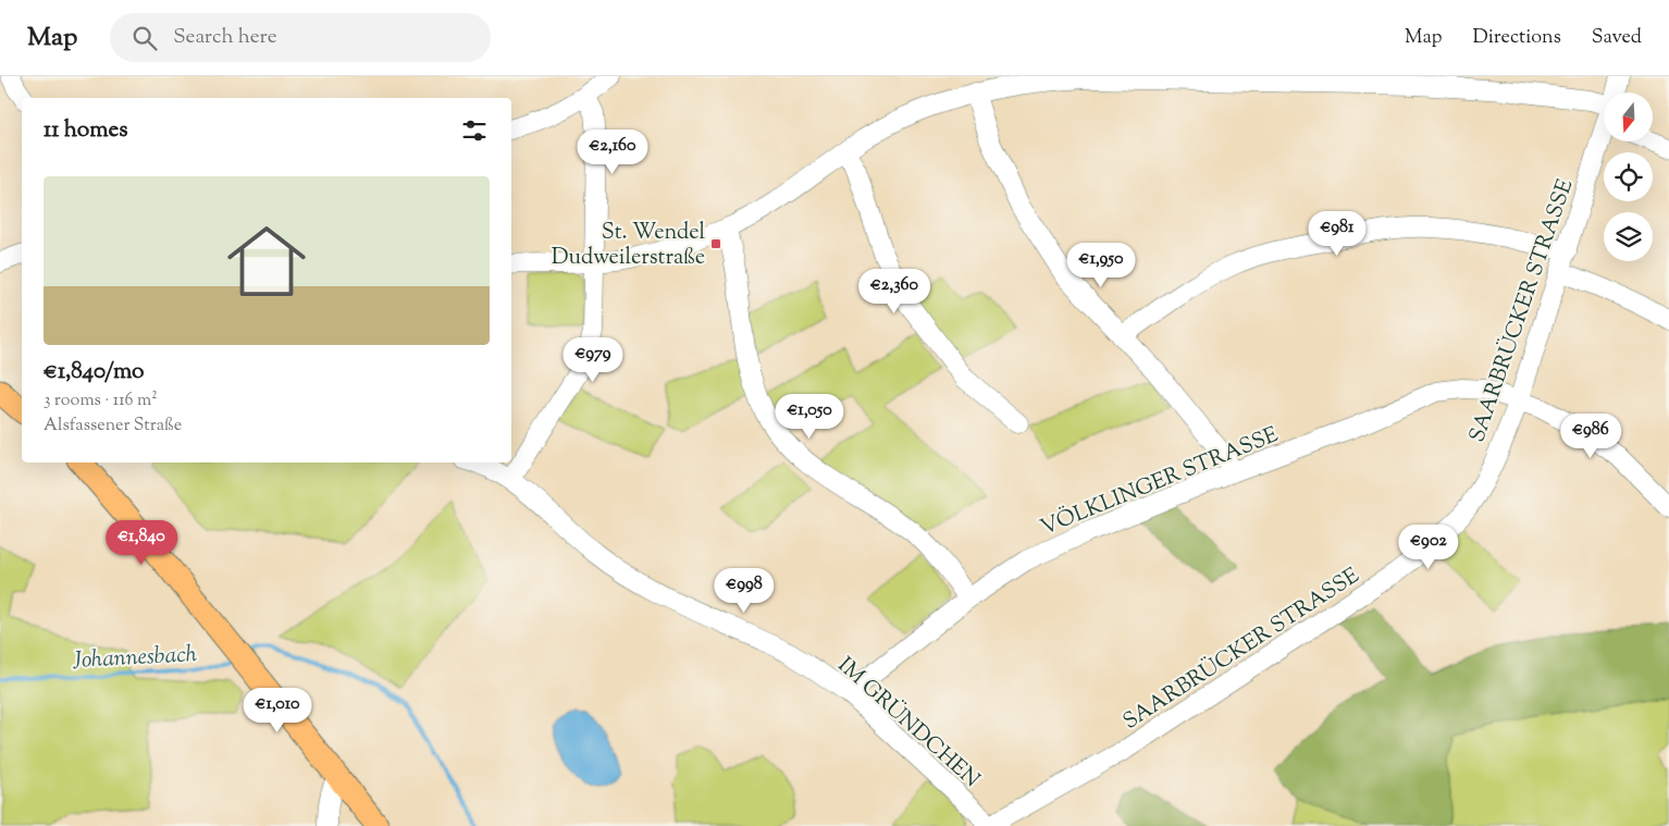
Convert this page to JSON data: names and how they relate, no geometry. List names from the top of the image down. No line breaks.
{"streets":{"street":["SAARBRÜCKER STRASSE","VÖLKLINGER STRASSE","IM GRÜNDCHEN"]},"crossings":[["SAARBRÜCKER STRASSE","VÖLKLINGER STRASSE"],["SAARBRÜCKER STRASSE","IM GRÜNDCHEN"],["VÖLKLINGER STRASSE","IM GRÜNDCHEN"]],"water":["Johannesbach"],"places":{"transit":["St. Wendel Dudweilerstraße"]},"north":"bottom","page":{"header":"Map","search":"Search here","nav":["Map","Directions","Saved"],"heading":"11 homes","price":["€2,160","€981","€1,950","€2,360","€979","€1,050","€986","€1,840","€902","€998","€1,010"],"list":[{"name":"€1,840/mo","note":"3 rooms · 116 m² · Alsfassener Straße"}]}}
